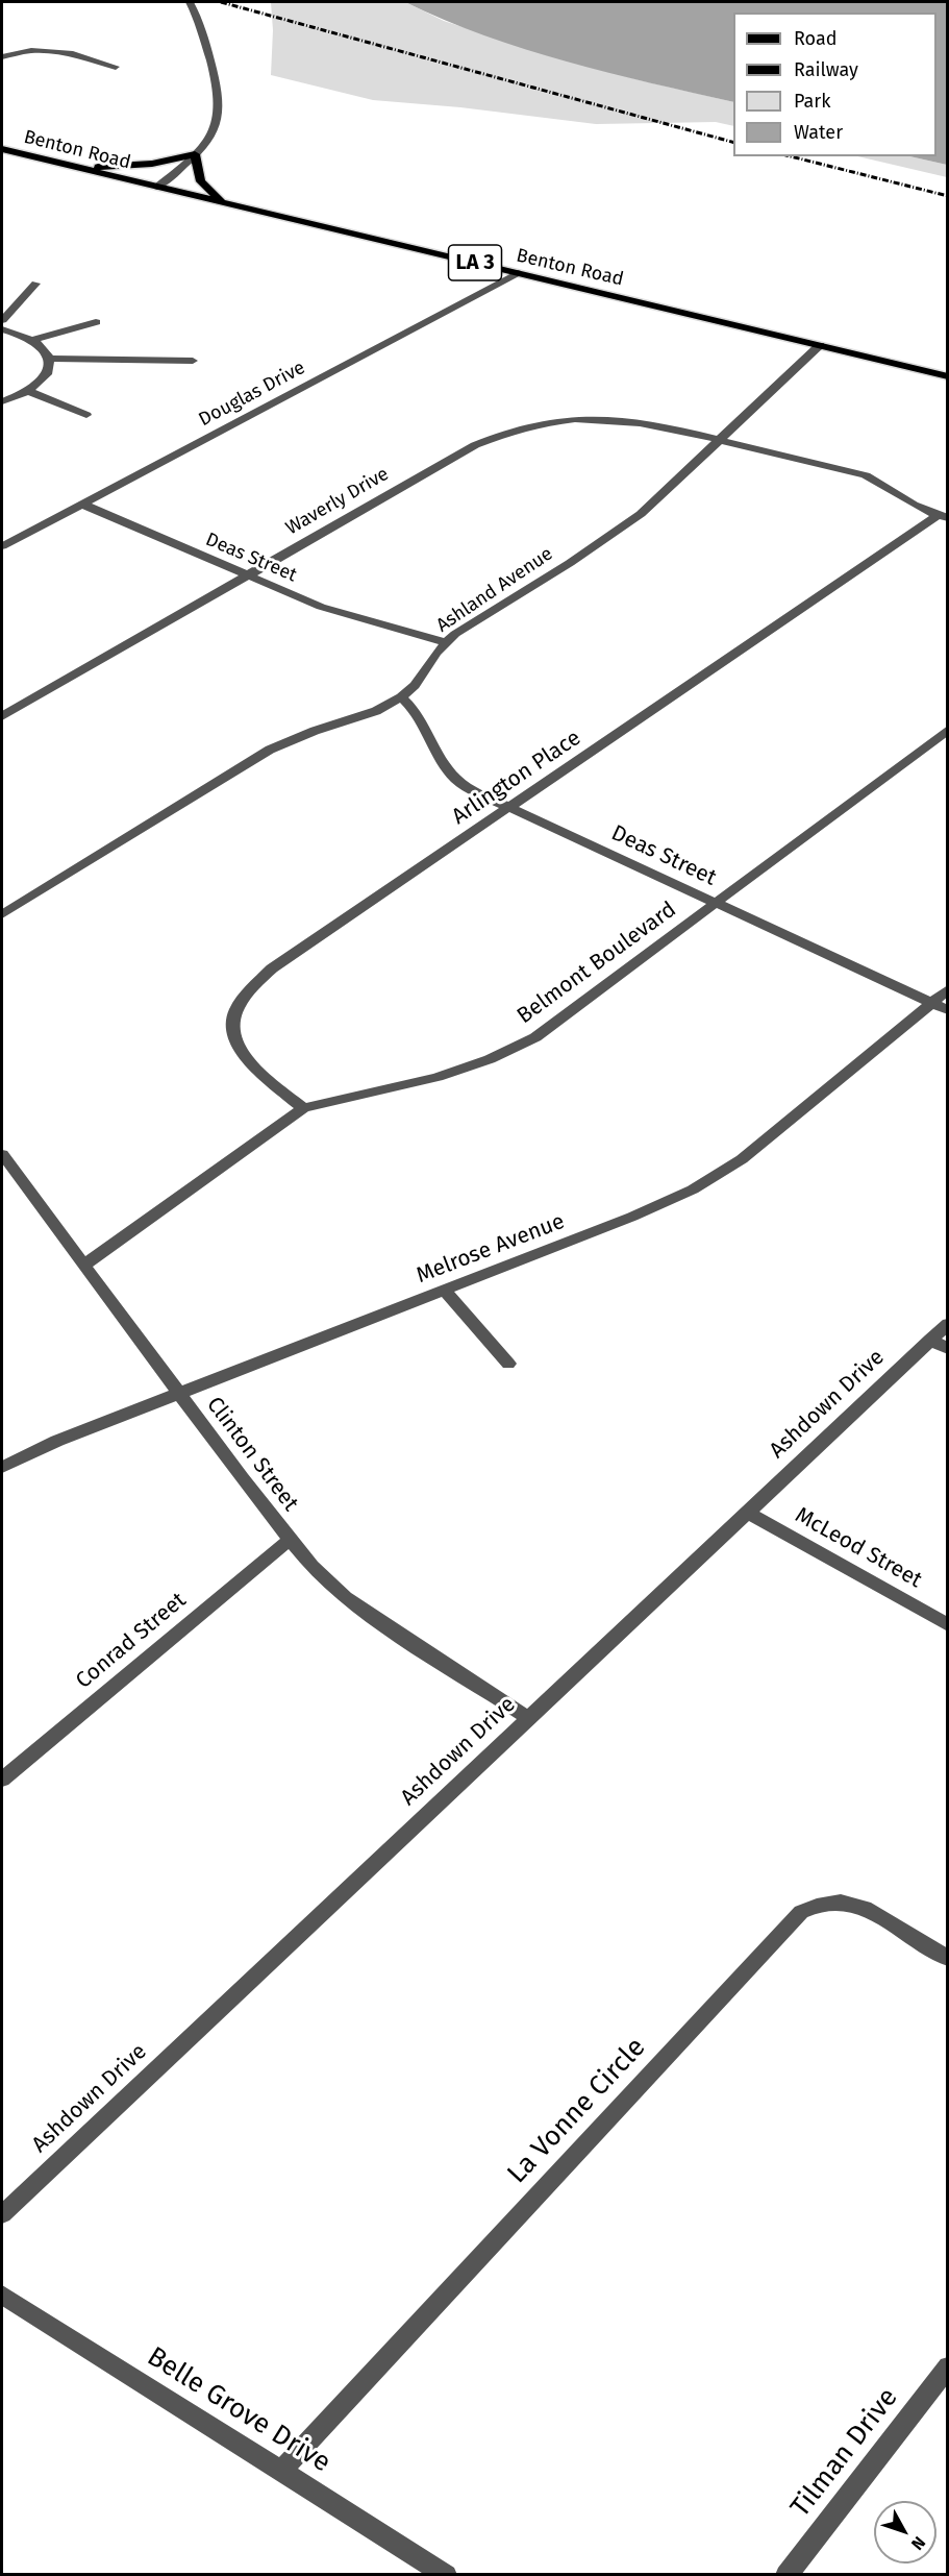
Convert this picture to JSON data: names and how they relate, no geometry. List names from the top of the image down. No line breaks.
{"streets":{"main road":["Benton Road","LA 3"],"street":["Douglas Drive","Waverly Drive","Deas Street","Ashland Avenue","Arlington Place","Belmont Boulevard","Melrose Avenue","Ashdown Drive","Clinton Street","McLeod Street","Conrad Street","La Vonne Circle","Belle Grove Drive","Tilman Drive"]},"crossings":[["Benton Road","Douglas Drive"],["Benton Road","Ashland Avenue"],["Douglas Drive","Deas Street"],["Waverly Drive","Deas Street"],["Waverly Drive","Ashland Avenue"],["Waverly Drive","Arlington Place"],["Deas Street","Ashland Avenue"],["Deas Street","Arlington Place"],["Deas Street","Belmont Boulevard"],["Deas Street","Melrose Avenue"],["Arlington Place","Belmont Boulevard"],["Belmont Boulevard","Clinton Street"],["Melrose Avenue","Clinton Street"],["Ashdown Drive","Clinton Street"],["Ashdown Drive","McLeod Street"],["Clinton Street","Conrad Street"],["La Vonne Circle","Belle Grove Drive"]],"legend":["Road","Railway","Park","Water"],"north":"bottom right"}
